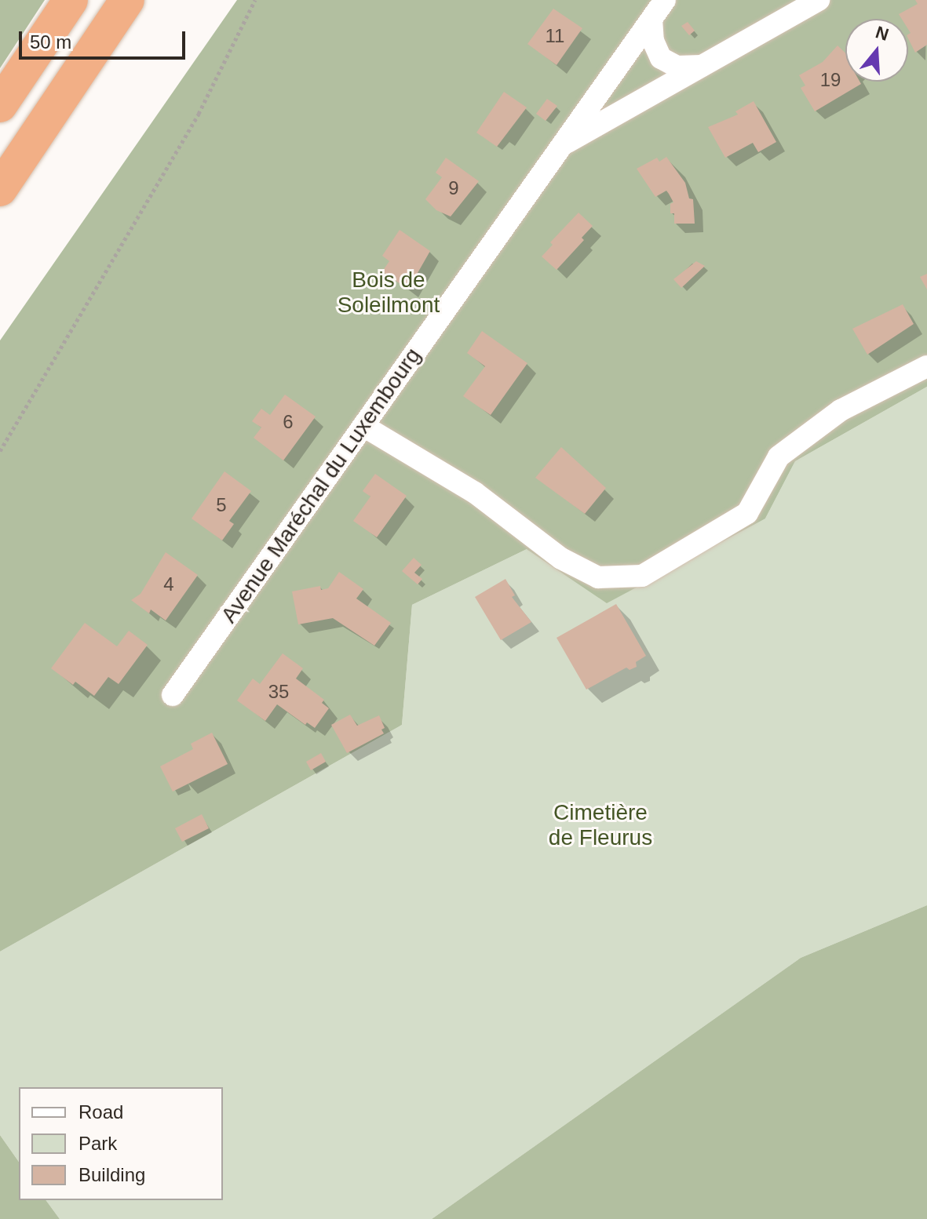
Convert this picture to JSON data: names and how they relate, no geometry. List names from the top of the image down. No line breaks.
{"streets":{"street":["Avenue Maréchal du Luxembourg"]},"parks":["Bois de Soleilmont","Cimetière de Fleurus"],"house_numbers":["11","19","9","6","5","4","35"],"legend":["Road","Park","Building"],"scale_bar":"50 m","north":"top"}
